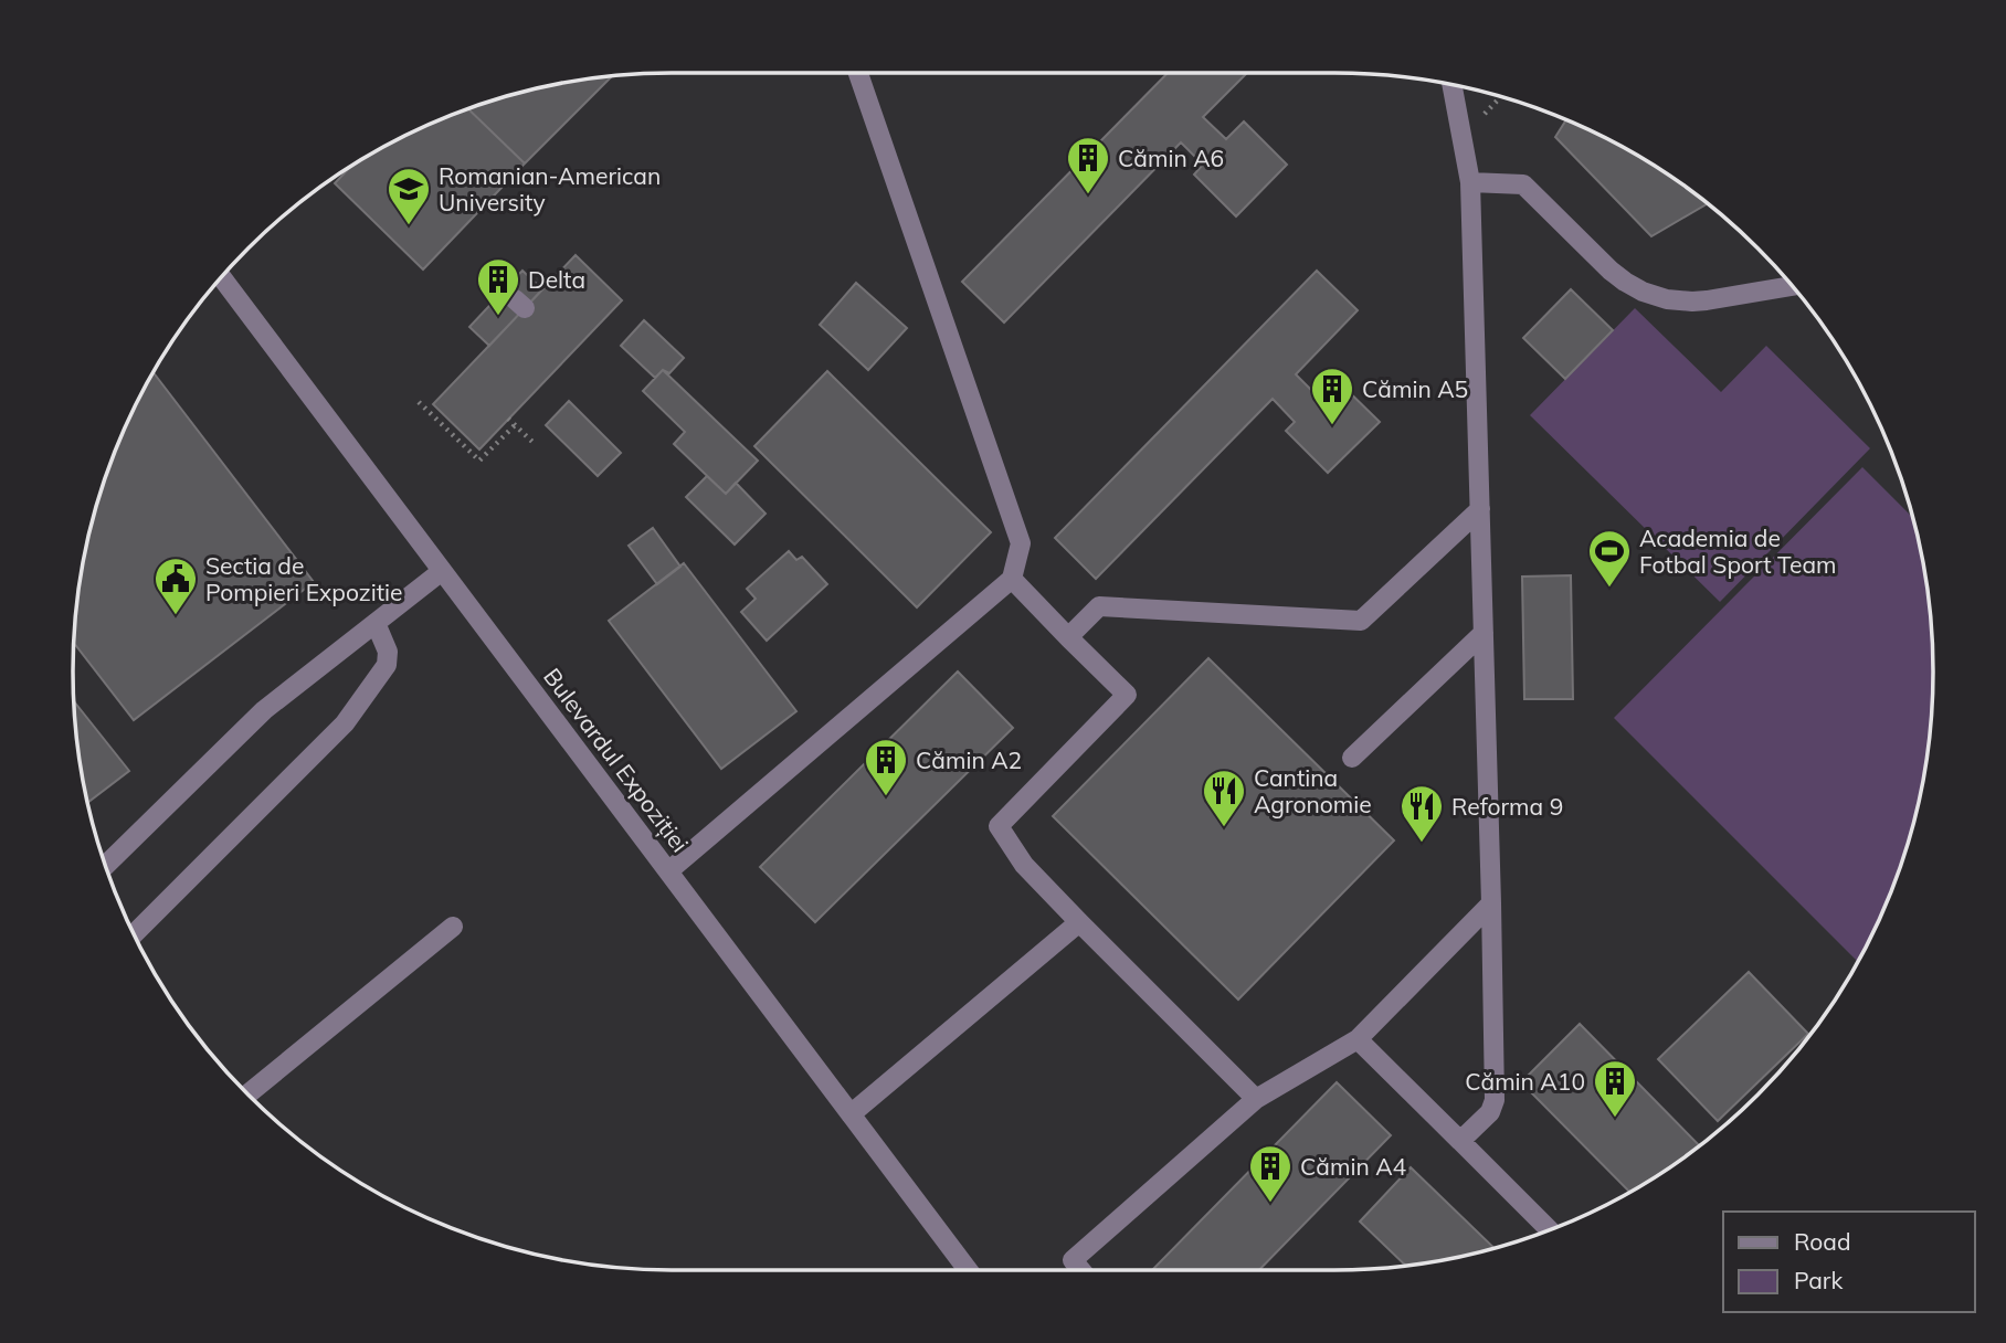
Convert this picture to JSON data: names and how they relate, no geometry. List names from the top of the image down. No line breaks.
{"streets":{"street":["Bulevardul Expoziției"]},"places":{"building":["Cămin A6","Delta","Cămin A5","Cămin A2","Cămin A10","Cămin A4"],"school or university":["Romanian-American University"],"sports":["Academia de Fotbal Sport Team"],"public building":["Sectia de Pompieri Expozitie"],"restaurant":["Cantina Agronomie","Reforma 9"]},"legend":["Road","Park"]}
